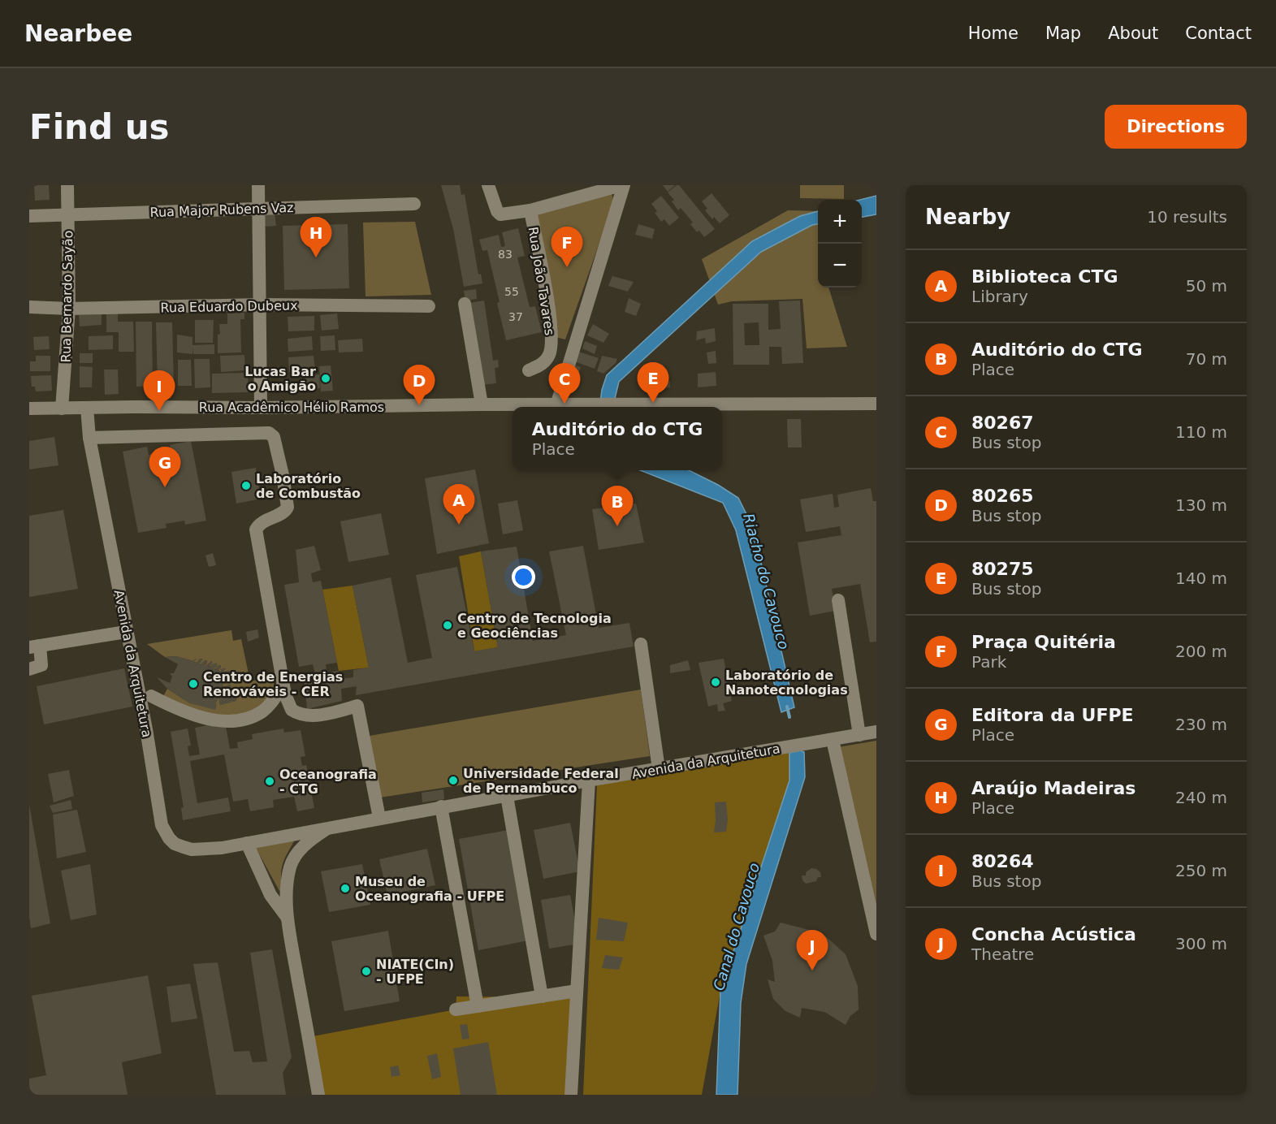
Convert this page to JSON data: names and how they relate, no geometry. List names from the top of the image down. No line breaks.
{"streets":{"street":["Rua Major Rubens Vaz","Rua João Tavares","Rua Bernardo Sayão","Rua Eduardo Dubeux","Rua Acadêmico Hélio Ramos","Avenida da Arquitetura"]},"crossings":[["Rua Major Rubens Vaz","Rua Bernardo Sayão"],["Rua Bernardo Sayão","Rua Eduardo Dubeux"],["Rua Bernardo Sayão","Rua Acadêmico Hélio Ramos"],["Rua Acadêmico Hélio Ramos","Avenida da Arquitetura"]],"water":["Riacho do Cavouco","Canal do Cavouco"],"places":["Lucas Bar o Amigão","Laboratório de Combustão","Centro de Tecnologia e Geociências","Laboratório de Nanotecnologias","Centro de Energias Renováveis - CER","Universidade Federal de Pernambuco","Oceanografia - CTG","Museu de Oceanografia - UFPE","NIATE(CIn) - UFPE"],"house_numbers":["83","55","37"],"page":{"header":"Nearbee","nav":["Home","Map","About","Contact"],"buttons":"Directions","title":"Find us","heading":["Nearby","10 results"],"map_buttons":["+","−"],"pins":["H","F","E","C","D","I","G","A","B","J"],"list":[{"mark":"A","name":"Biblioteca CTG","note":"Library","value":"50 m"},{"mark":"B","name":"Auditório do CTG","note":"Place","value":"70 m"},{"mark":"C","name":"80267","note":"Bus stop","value":"110 m"},{"mark":"D","name":"80265","note":"Bus stop","value":"130 m"},{"mark":"E","name":"80275","note":"Bus stop","value":"140 m"},{"mark":"F","name":"Praça Quitéria","note":"Park","value":"200 m"},{"mark":"G","name":"Editora da UFPE","note":"Place","value":"230 m"},{"mark":"H","name":"Araújo Madeiras","note":"Place","value":"240 m"},{"mark":"I","name":"80264","note":"Bus stop","value":"250 m"},{"mark":"J","name":"Concha Acústica","note":"Theatre","value":"300 m"}],"popup":["Auditório do CTG","Place"]}}
